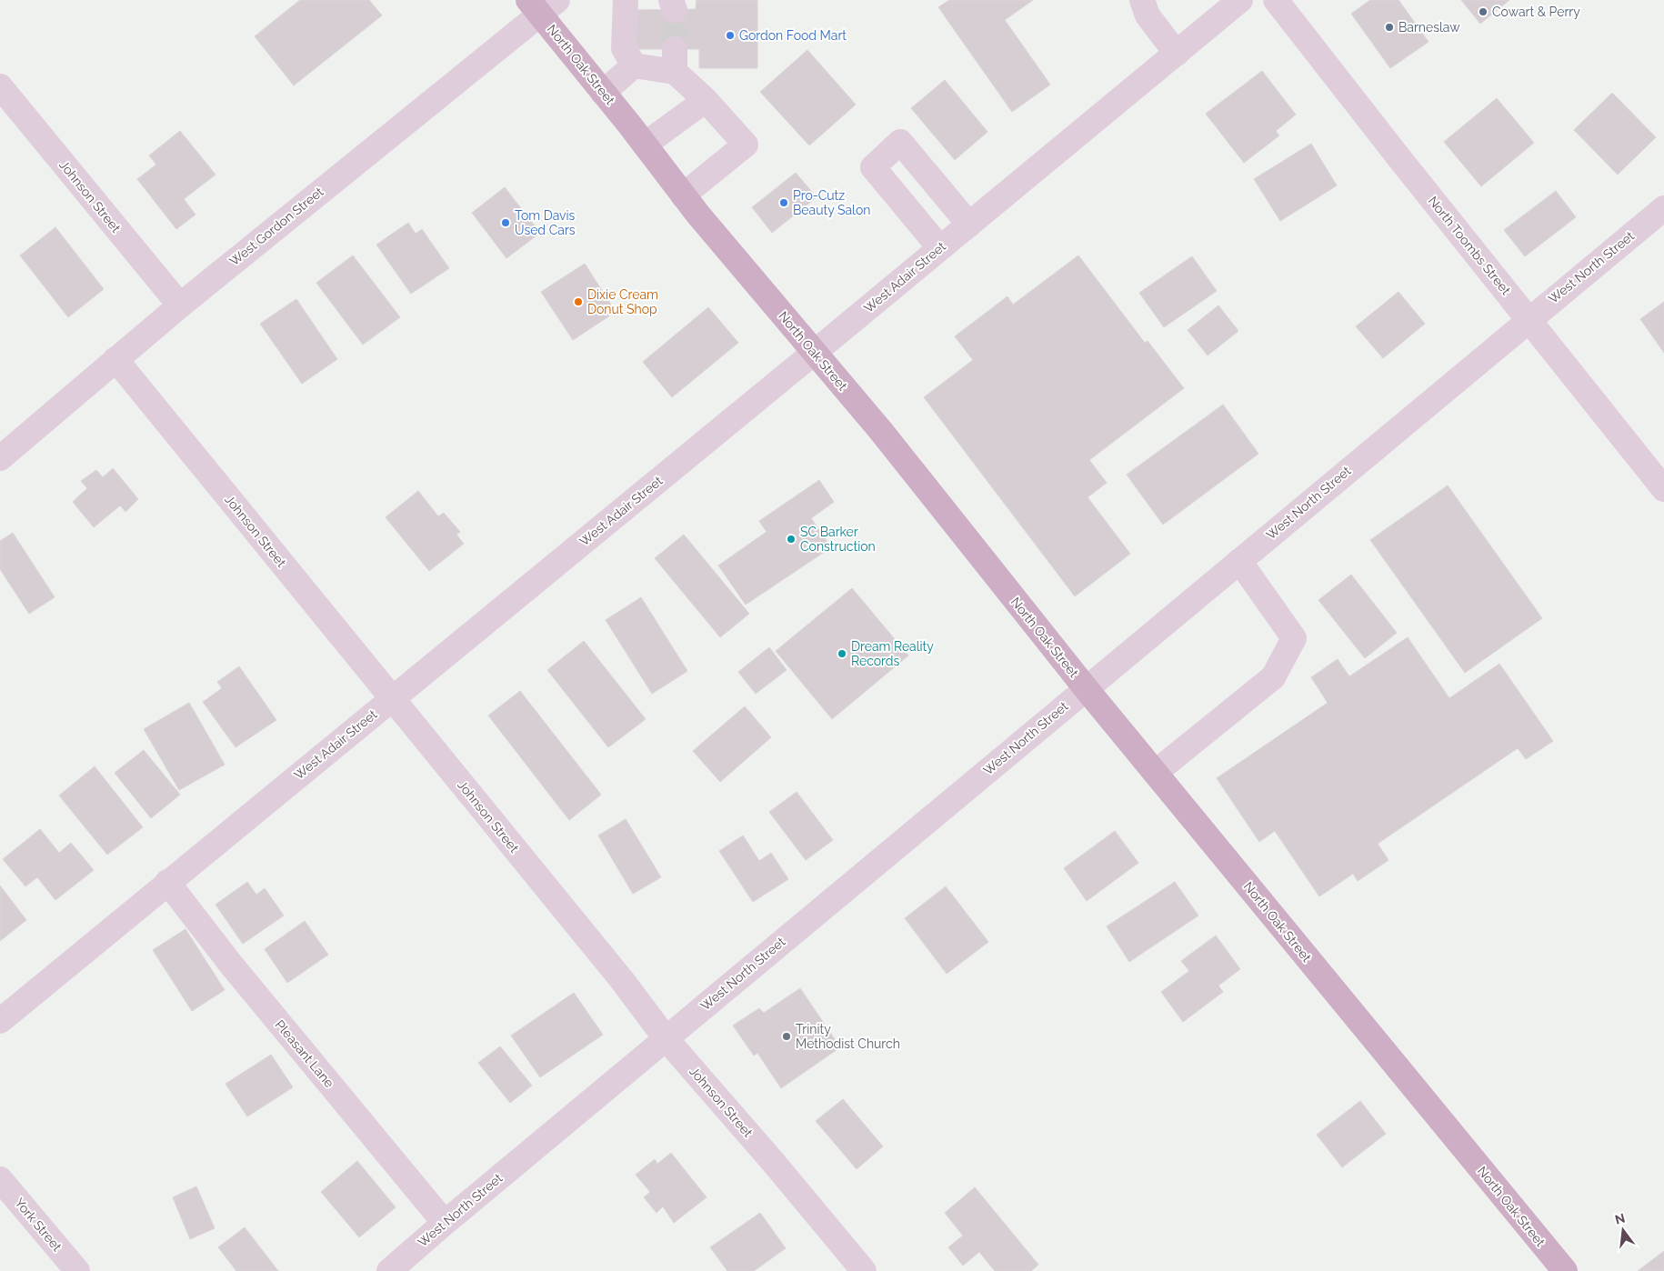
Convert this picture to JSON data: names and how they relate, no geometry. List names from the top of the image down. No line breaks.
{"streets":{"main road":["North Oak Street"],"street":["Johnson Street","West Gordon Street","North Toombs Street","West North Street","West Adair Street","Pleasant Lane","York Street"]},"crossings":[["North Oak Street","West Gordon Street"],["North Oak Street","West North Street"],["North Oak Street","West Adair Street"],["Johnson Street","West Gordon Street"],["Johnson Street","West North Street"],["Johnson Street","West Adair Street"],["North Toombs Street","West North Street"],["West North Street","Pleasant Lane"],["West Adair Street","Pleasant Lane"]],"places":["Cowart & Perry","Barneslaw","Gordon Food Mart","Pro-Cutz Beauty Salon","Tom Davis Used Cars","Dixie Cream Donut Shop","SC Barker Construction","Dream Reality Records","Trinity Methodist Church"],"north":"top"}
